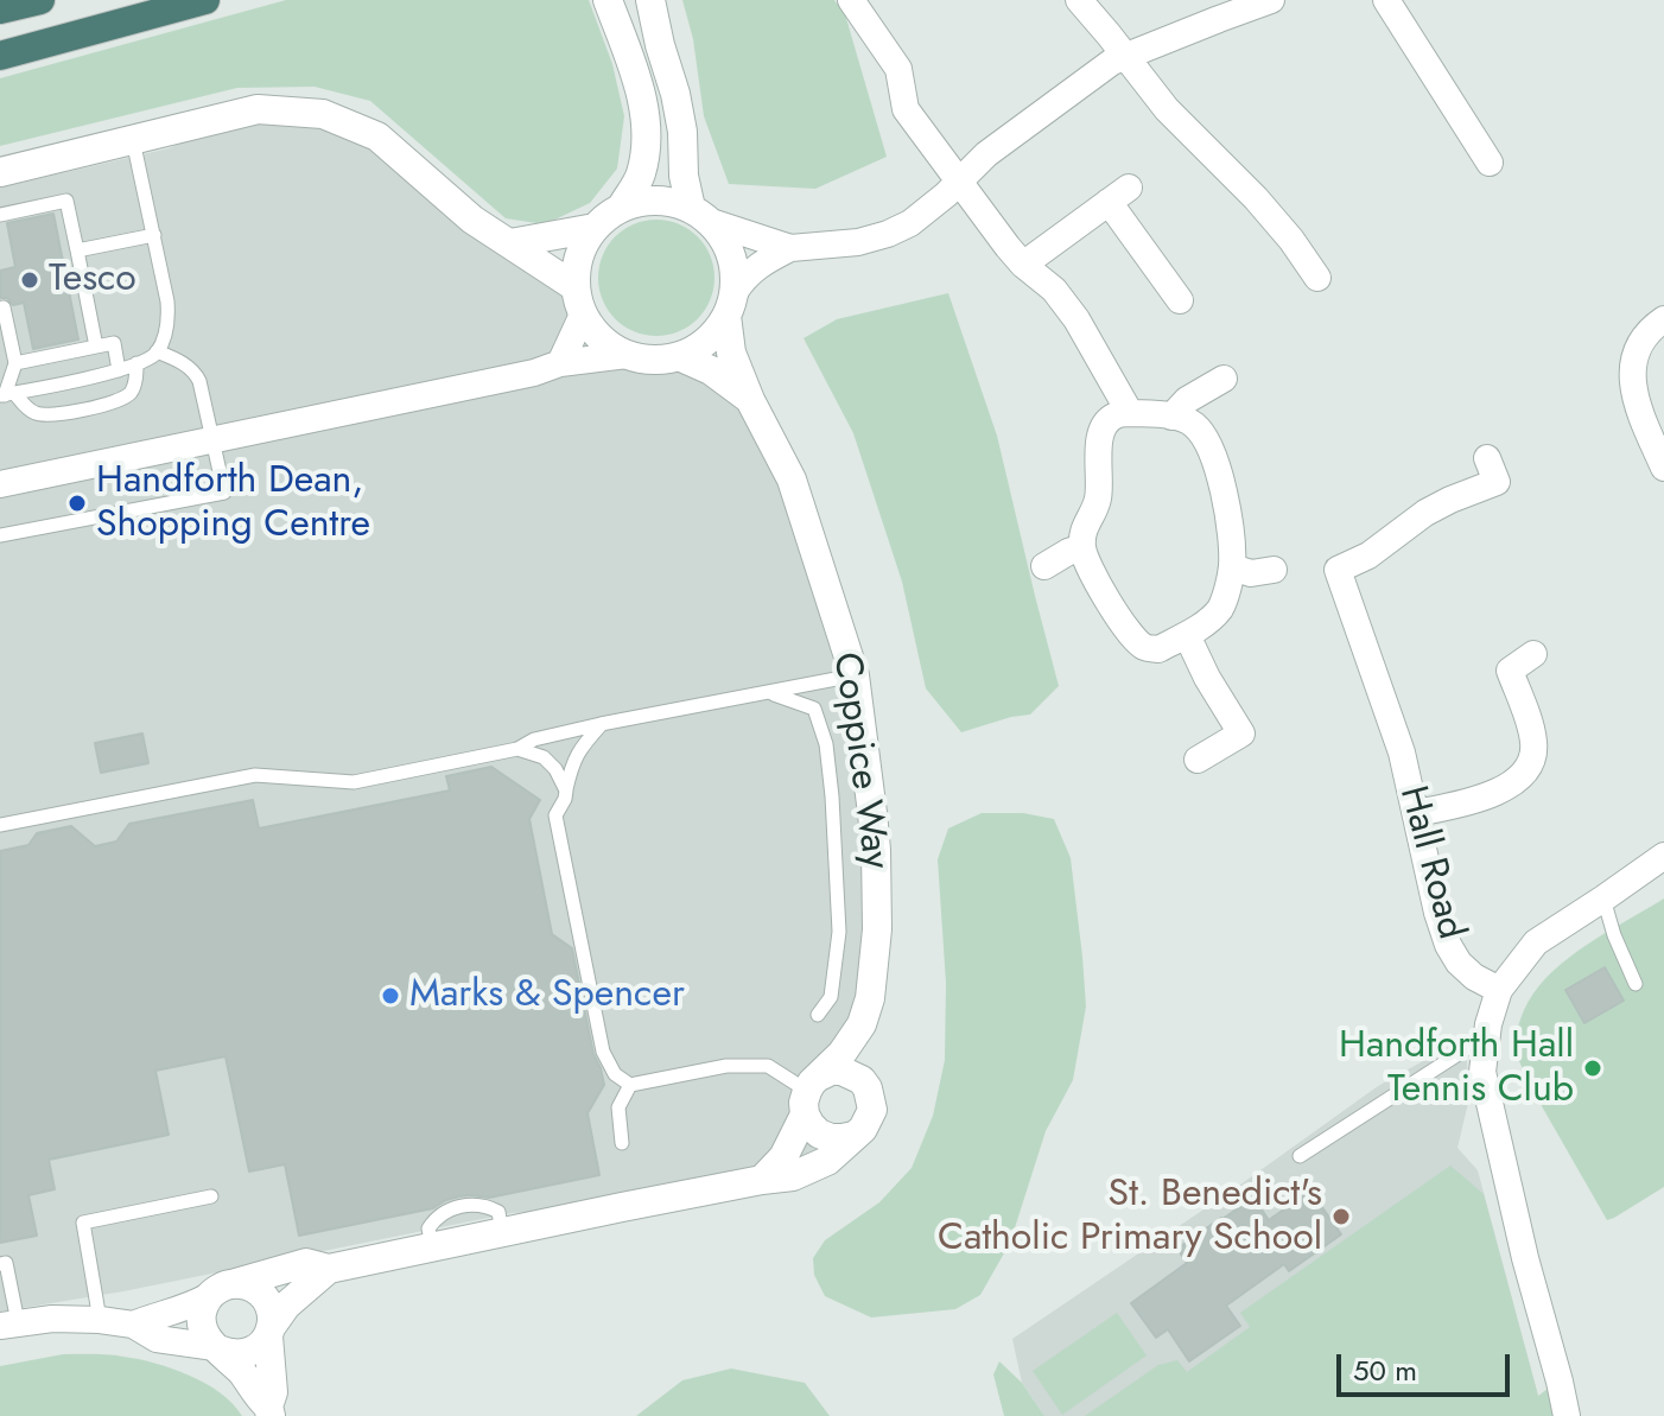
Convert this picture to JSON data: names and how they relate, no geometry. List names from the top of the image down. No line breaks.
{"streets":{"street":["Coppice Way","Hall Road"]},"places":["Tesco","Handforth Dean, Shopping Centre","Marks & Spencer","Handforth Hall Tennis Club","St. Benedict's Catholic Primary School"],"scale_bar":"50 m"}
